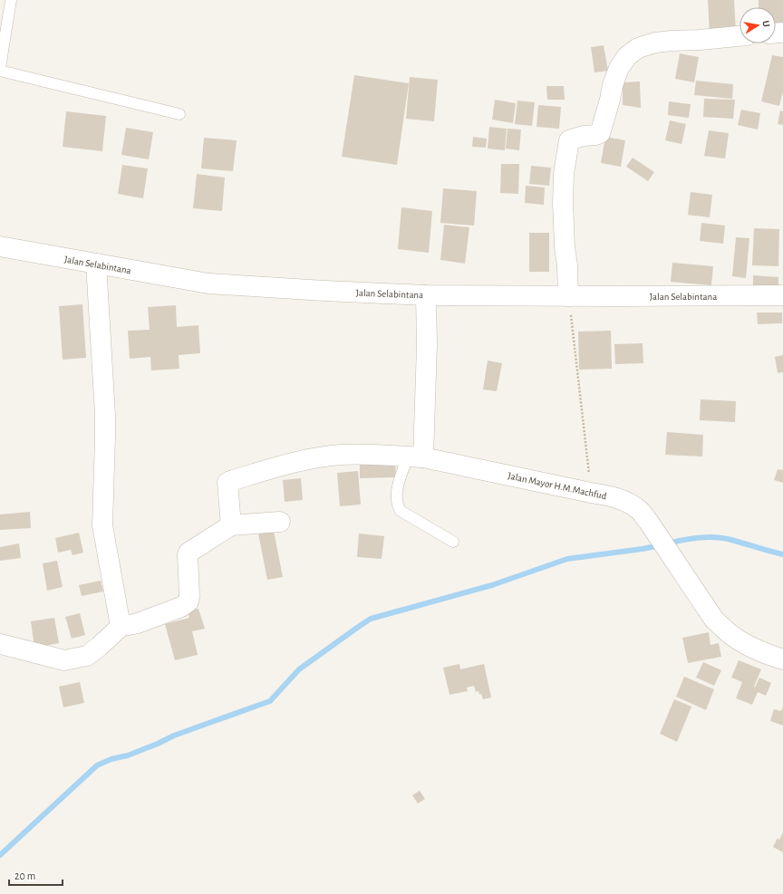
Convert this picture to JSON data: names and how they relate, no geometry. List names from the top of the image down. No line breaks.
{"streets":{"street":["Jalan Selabintana","Jalan Mayor H.M.Machfud"]},"scale_bar":"20 m","north":"right"}
